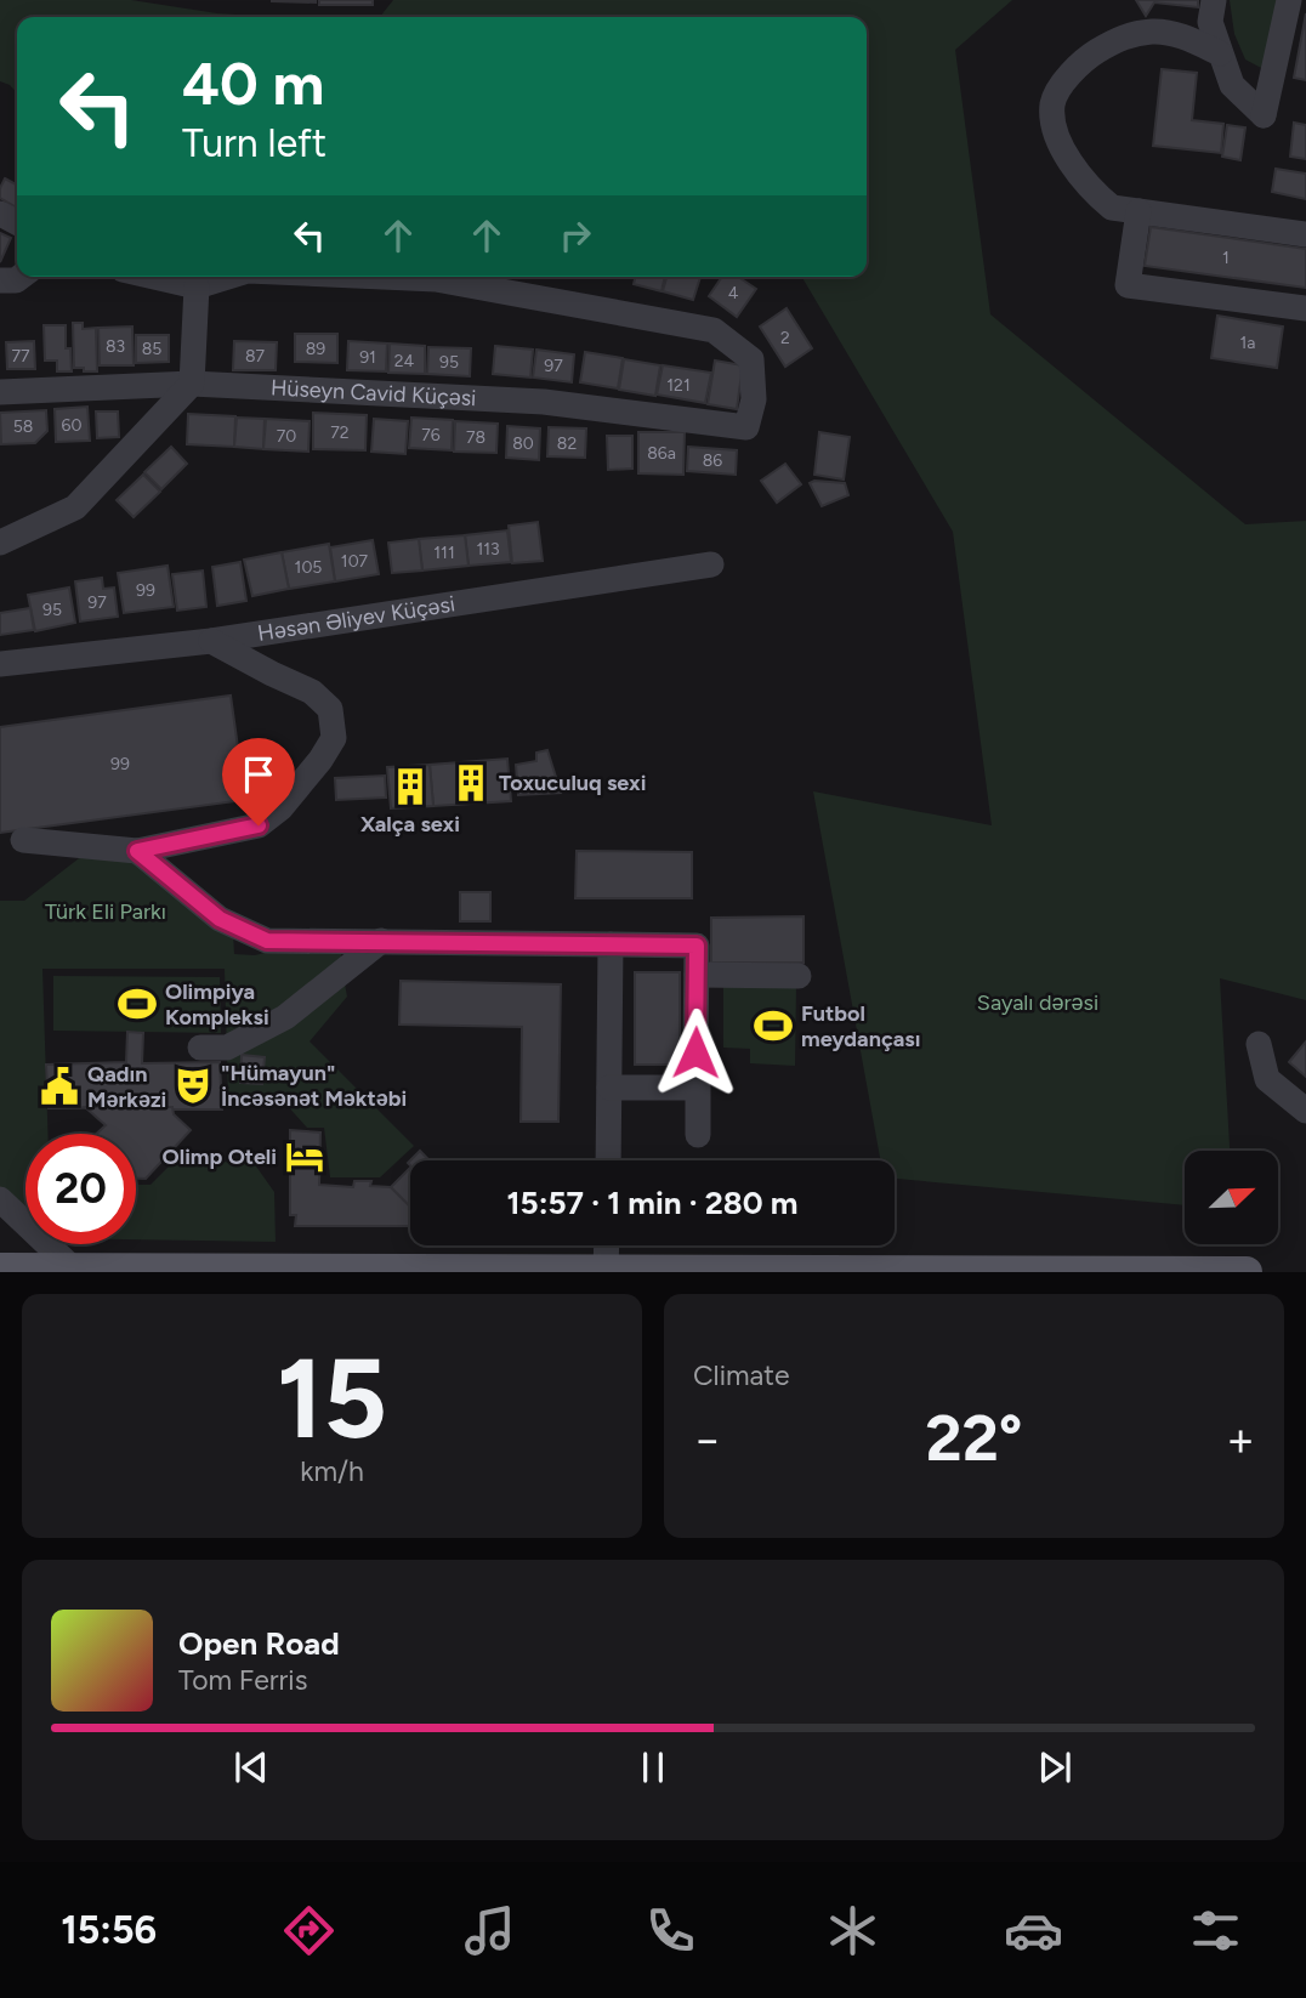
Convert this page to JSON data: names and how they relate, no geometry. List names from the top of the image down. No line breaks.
{"streets":{"street":["Hüseyn Cavid Küçəsi","Həsən Əliyev Küçəsi"]},"parks":["Türk Eli Parkı","Sayalı dərəsi"],"places":{"building":["Toxuculuq sexi","Xalça sexi"],"sports":["Olimpiya Kompleksi","Futbol meydançası"],"theatre":["\"Hümayun\" İncəsənət Məktəbi"],"public building":["Qadın Mərkəzi"],"hotel":["Olimp Oteli"]},"house_numbers":["1","4","2","1a","83","85","89","77","87","91","24","95","97","121","60","58","72","76","70","78","80","82","86a","86","113","111","107","105","99","97","95","99"],"north":"top right","page":{"turn":["40 m","Turn left"],"limit":"20","trip":"15:57 · 1 min · 280 m","tile":[["15","km/h"],"Climate"],"heat":["−","22°","+"],"song":["Open Road","Tom Ferris"],"tabs":"15:56"}}
